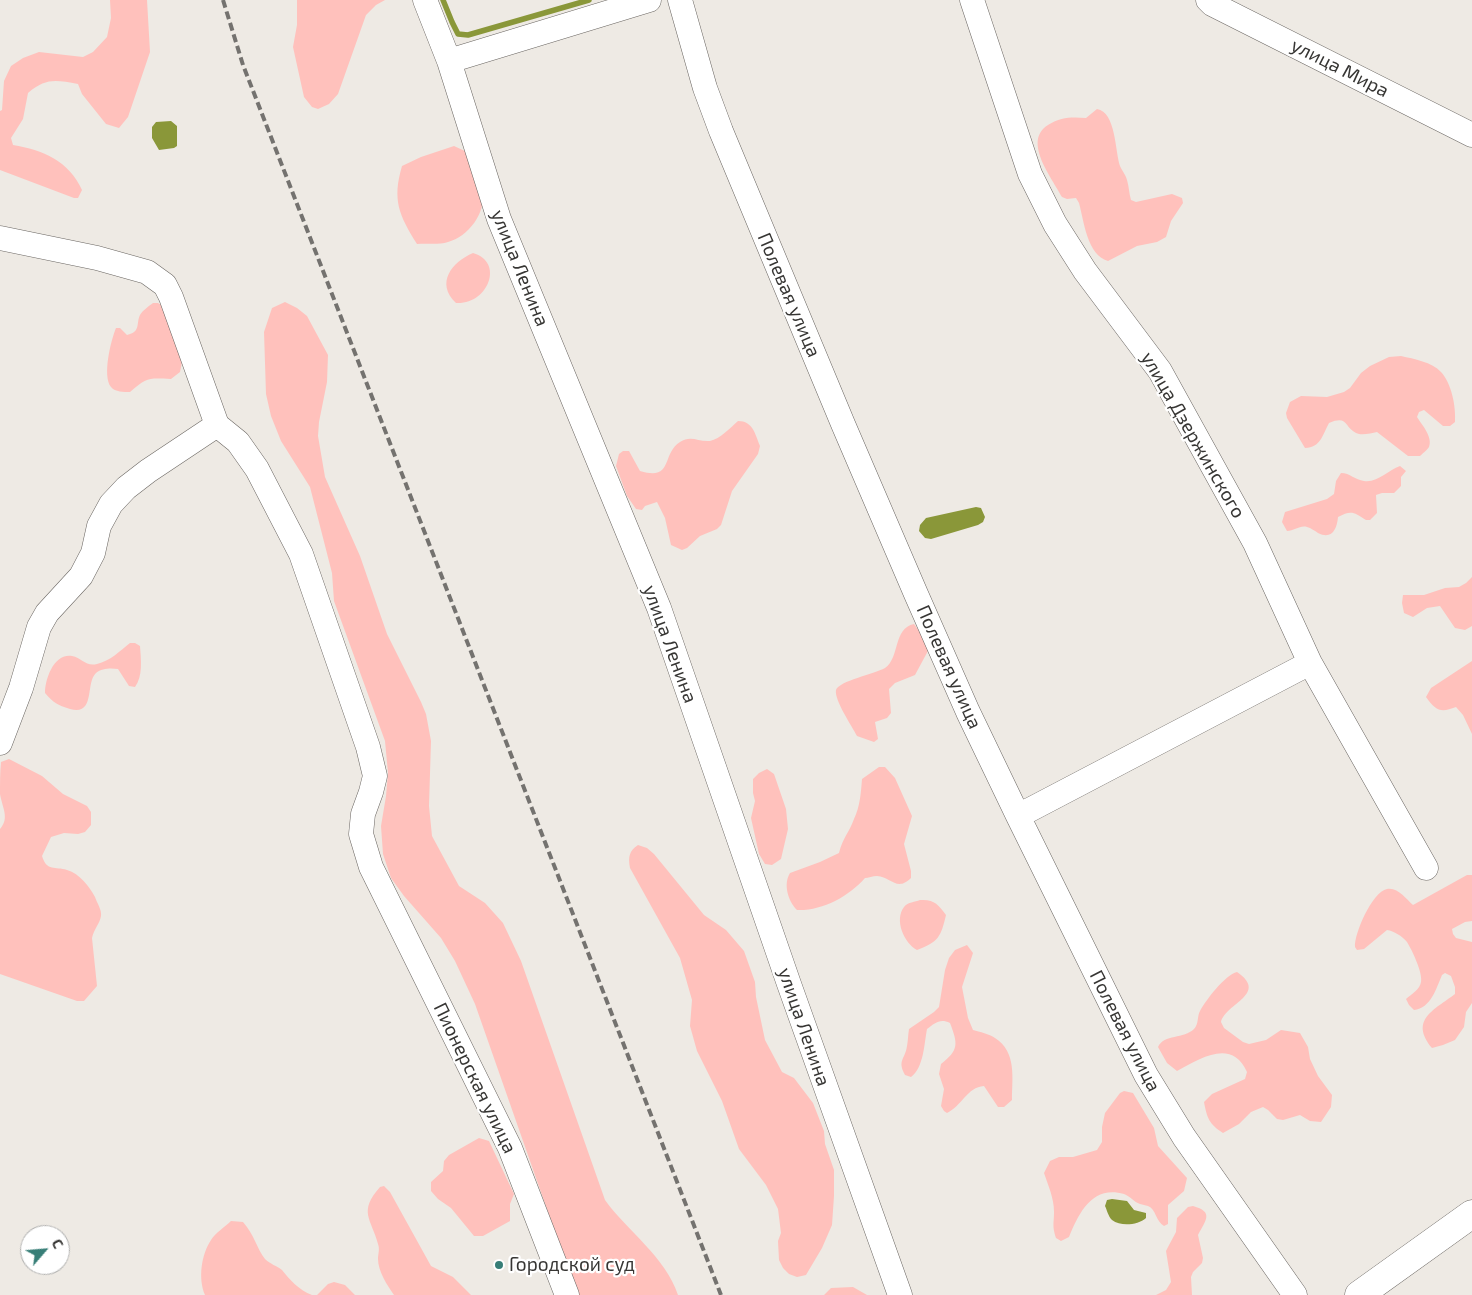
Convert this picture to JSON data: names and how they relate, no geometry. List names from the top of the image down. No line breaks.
{"streets":{"street":["улица Мира","улица Ленина","Полевая улица","улица Дзержинского","Пионерская улица"]},"places":["Городской суд"],"north":"top right"}
